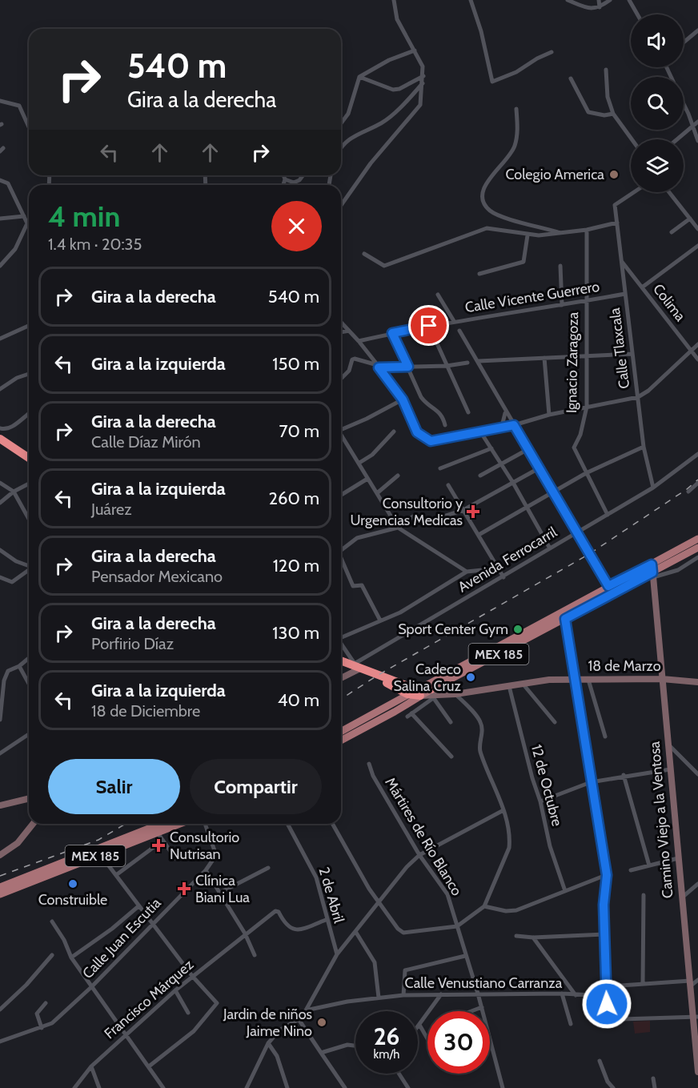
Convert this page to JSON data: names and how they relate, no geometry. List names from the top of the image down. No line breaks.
{"streets":{"main road":["MEX 185","18 de Marzo","Camino Viejo a la Ventosa"],"street":["Calle Vicente Guerrero","Colima","Calle Tlaxcala","Ignacio Zaragoza","Avenida Ferrocarril","12 de Octubre","Mártires de Río Blanco","2 de Abril","Calle Juan Escutia","Calle Venustiano Carranza","Francisco Márquez"]},"crossings":[["Calle Vicente Guerrero","Calle Tlaxcala"],["Calle Vicente Guerrero","Ignacio Zaragoza"],["Colima","Calle Tlaxcala"],["Calle Tlaxcala","Avenida Ferrocarril"],["Ignacio Zaragoza","Avenida Ferrocarril"],["MEX 185","18 de Marzo"],["MEX 185","Camino Viejo a la Ventosa"],["18 de Marzo","12 de Octubre"],["18 de Marzo","Camino Viejo a la Ventosa"],["Camino Viejo a la Ventosa","Calle Venustiano Carranza"],["Mártires de Río Blanco","Calle Venustiano Carranza"],["2 de Abril","Francisco Márquez"]],"places":{"other":["Colegio America","Sport Center Gym","Cadeco Salina Cruz","Construible","Jardin de niños Jaime Nino"],"health":["Consultorio y Urgencias Medicas","Consultorio Nutrisan","Clínica Biani Lua"]},"page":{"turn":["540 m","Gira a la derecha"],"heading":["4 min","1.4 km · 20:35"],"list":[{"name":"Gira a la derecha","value":"540 m"},{"name":"Gira a la izquierda","value":"150 m"},{"name":"Gira a la derecha","note":"Calle Díaz Mirón","value":"70 m"},{"name":"Gira a la izquierda","note":"Juárez","value":"260 m"},{"name":"Gira a la derecha","note":"Pensador Mexicano","value":"120 m"},{"name":"Gira a la derecha","note":"Porfirio Díaz","value":"130 m"},{"name":"Gira a la izquierda","note":"18 de Diciembre","value":"40 m"}],"buttons":["Salir","Compartir"],"speed":"26 km/h","limit":"30"}}
